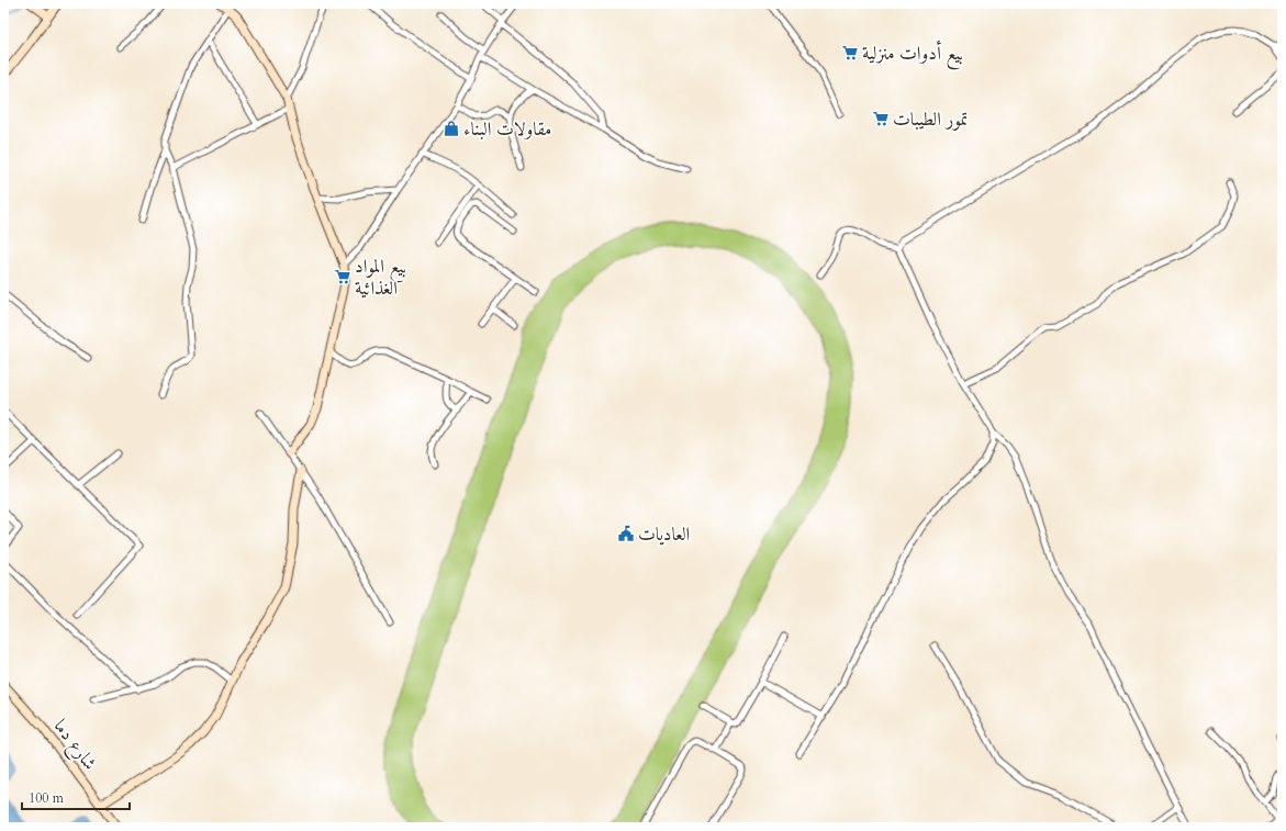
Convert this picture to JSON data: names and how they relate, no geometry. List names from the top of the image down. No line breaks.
{"streets":{"street":["شارع دما"]},"places":{"supermarket":["بيع أدوات منزلية","تمور الطيبات","بيع المواد الغذائية"],"shop":["مقاولات البناء"],"public building":["العاديات"]},"scale_bar":"100 m"}
